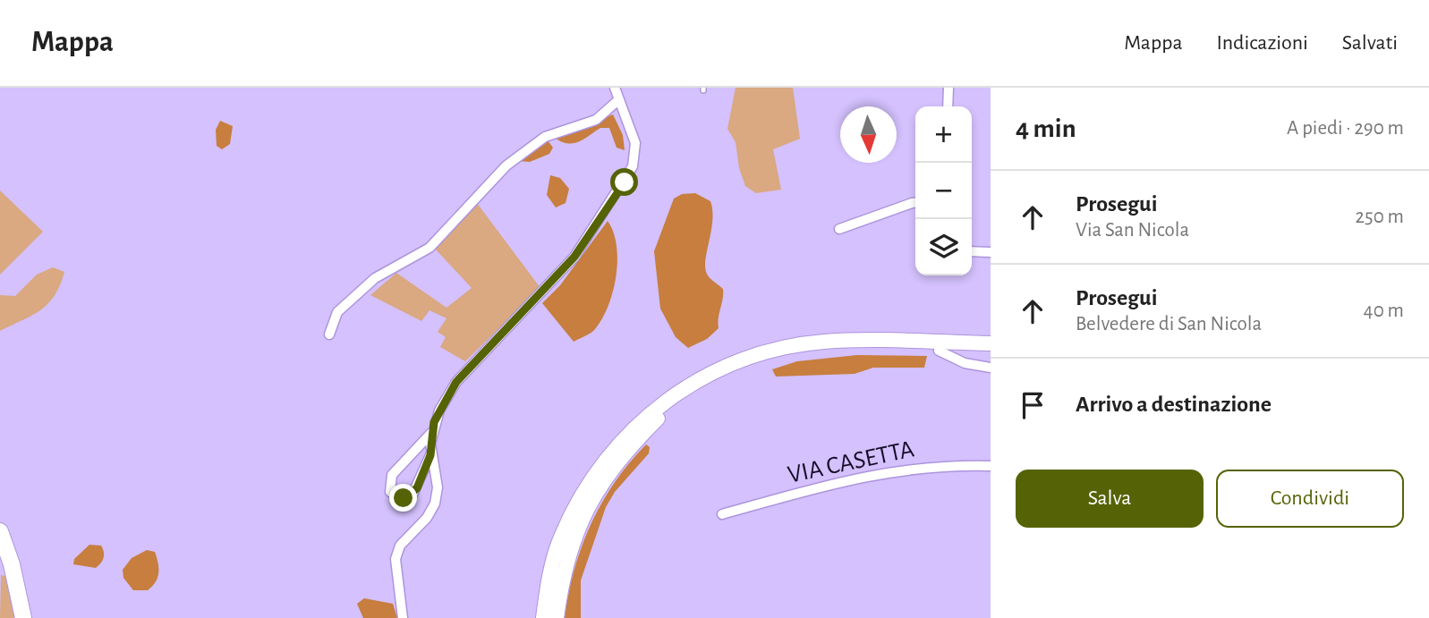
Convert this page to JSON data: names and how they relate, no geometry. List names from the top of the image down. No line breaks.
{"streets":{"street":["VIA CASETTA"]},"north":"bottom","page":{"header":"Mappa","nav":["Mappa","Indicazioni","Salvati"],"heading":["4 min","A piedi · 290 m"],"map_buttons":["+","−"],"list":[["Prosegui","Via San Nicola","250 m"],["Prosegui","Belvedere di San Nicola","40 m"],"Arrivo a destinazione"],"buttons":["Salva","Condividi"]}}
